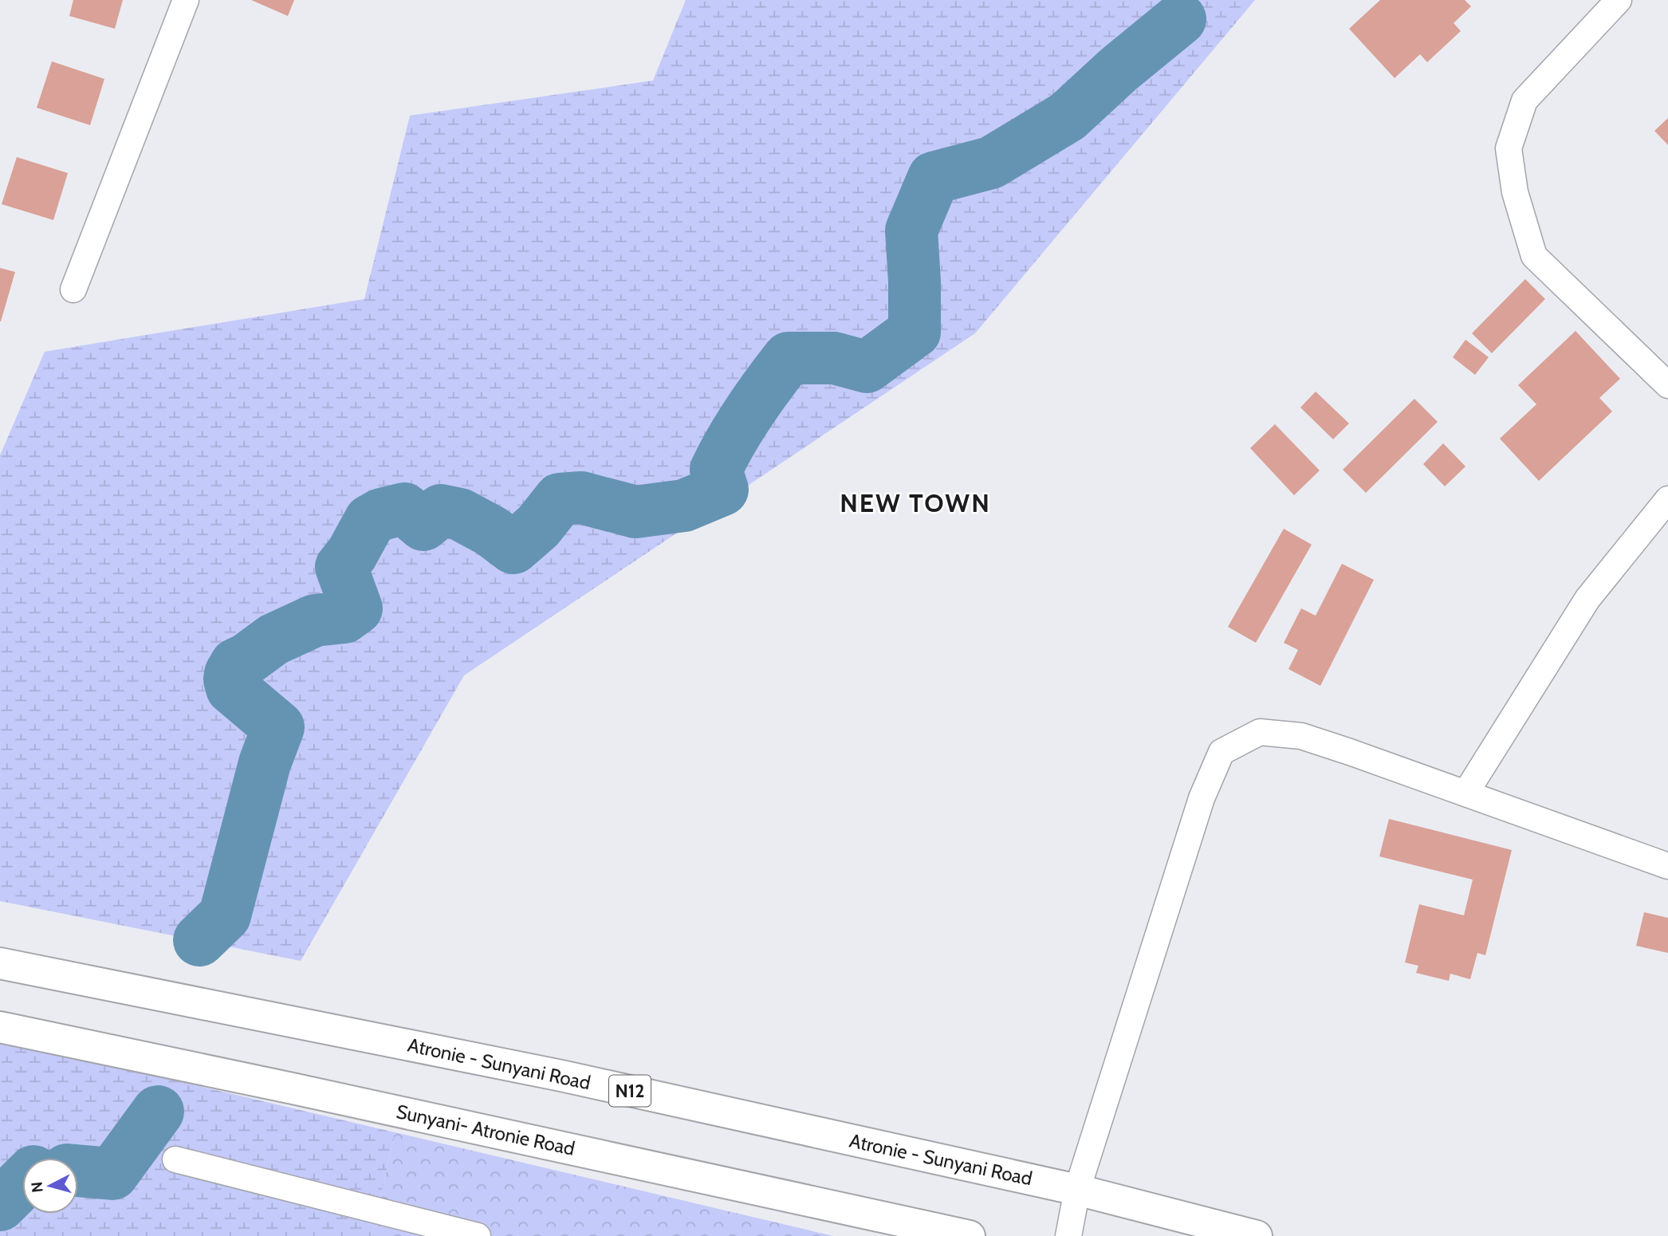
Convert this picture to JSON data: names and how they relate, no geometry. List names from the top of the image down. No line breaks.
{"streets":{"highway":["Atronie - Sunyani Road","N12","Sunyani- Atronie Road"]},"districts":["NEW TOWN"],"north":"left"}
